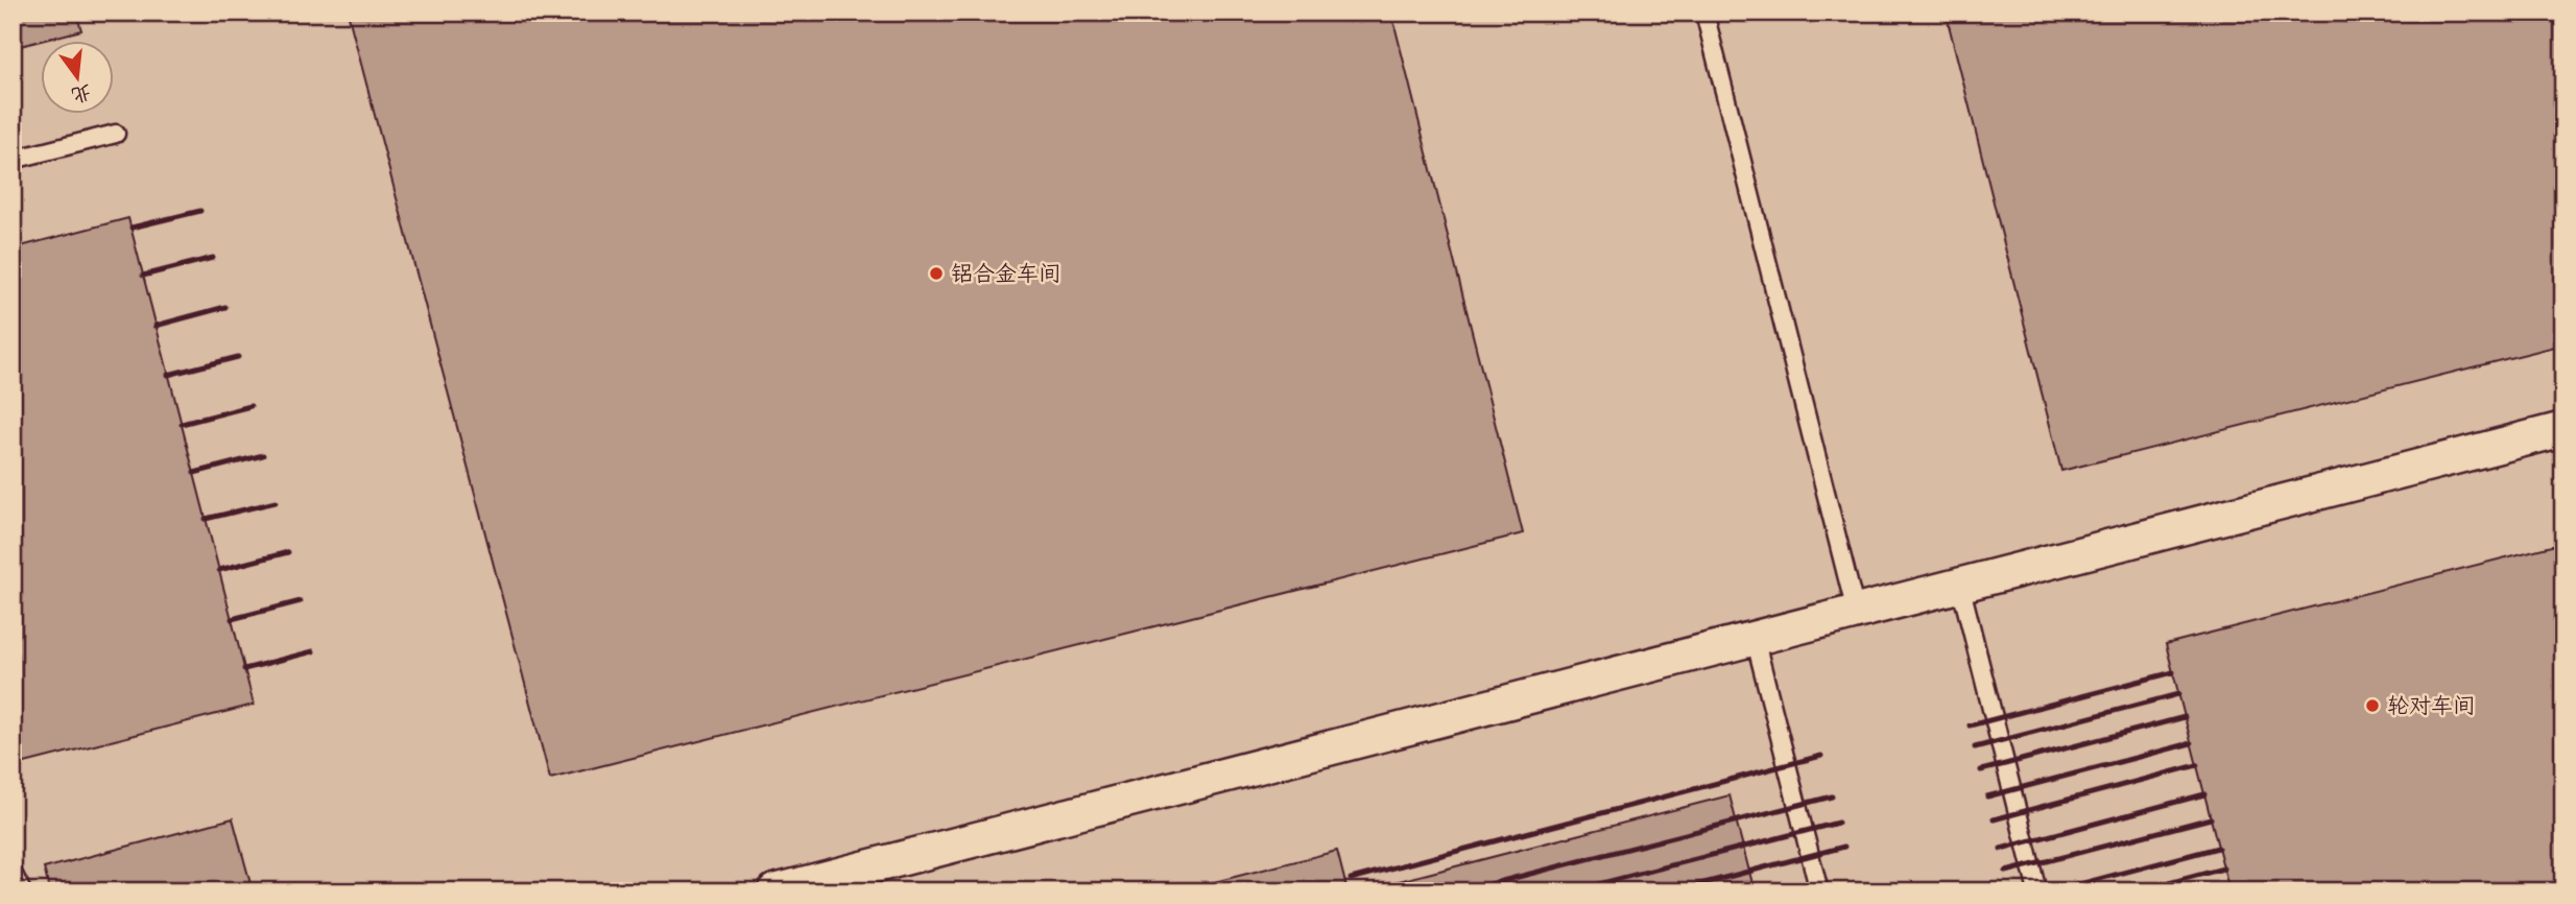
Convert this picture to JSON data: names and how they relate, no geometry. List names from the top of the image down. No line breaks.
{"places":["铝合金车间","轮对车间"],"north":"bottom"}
